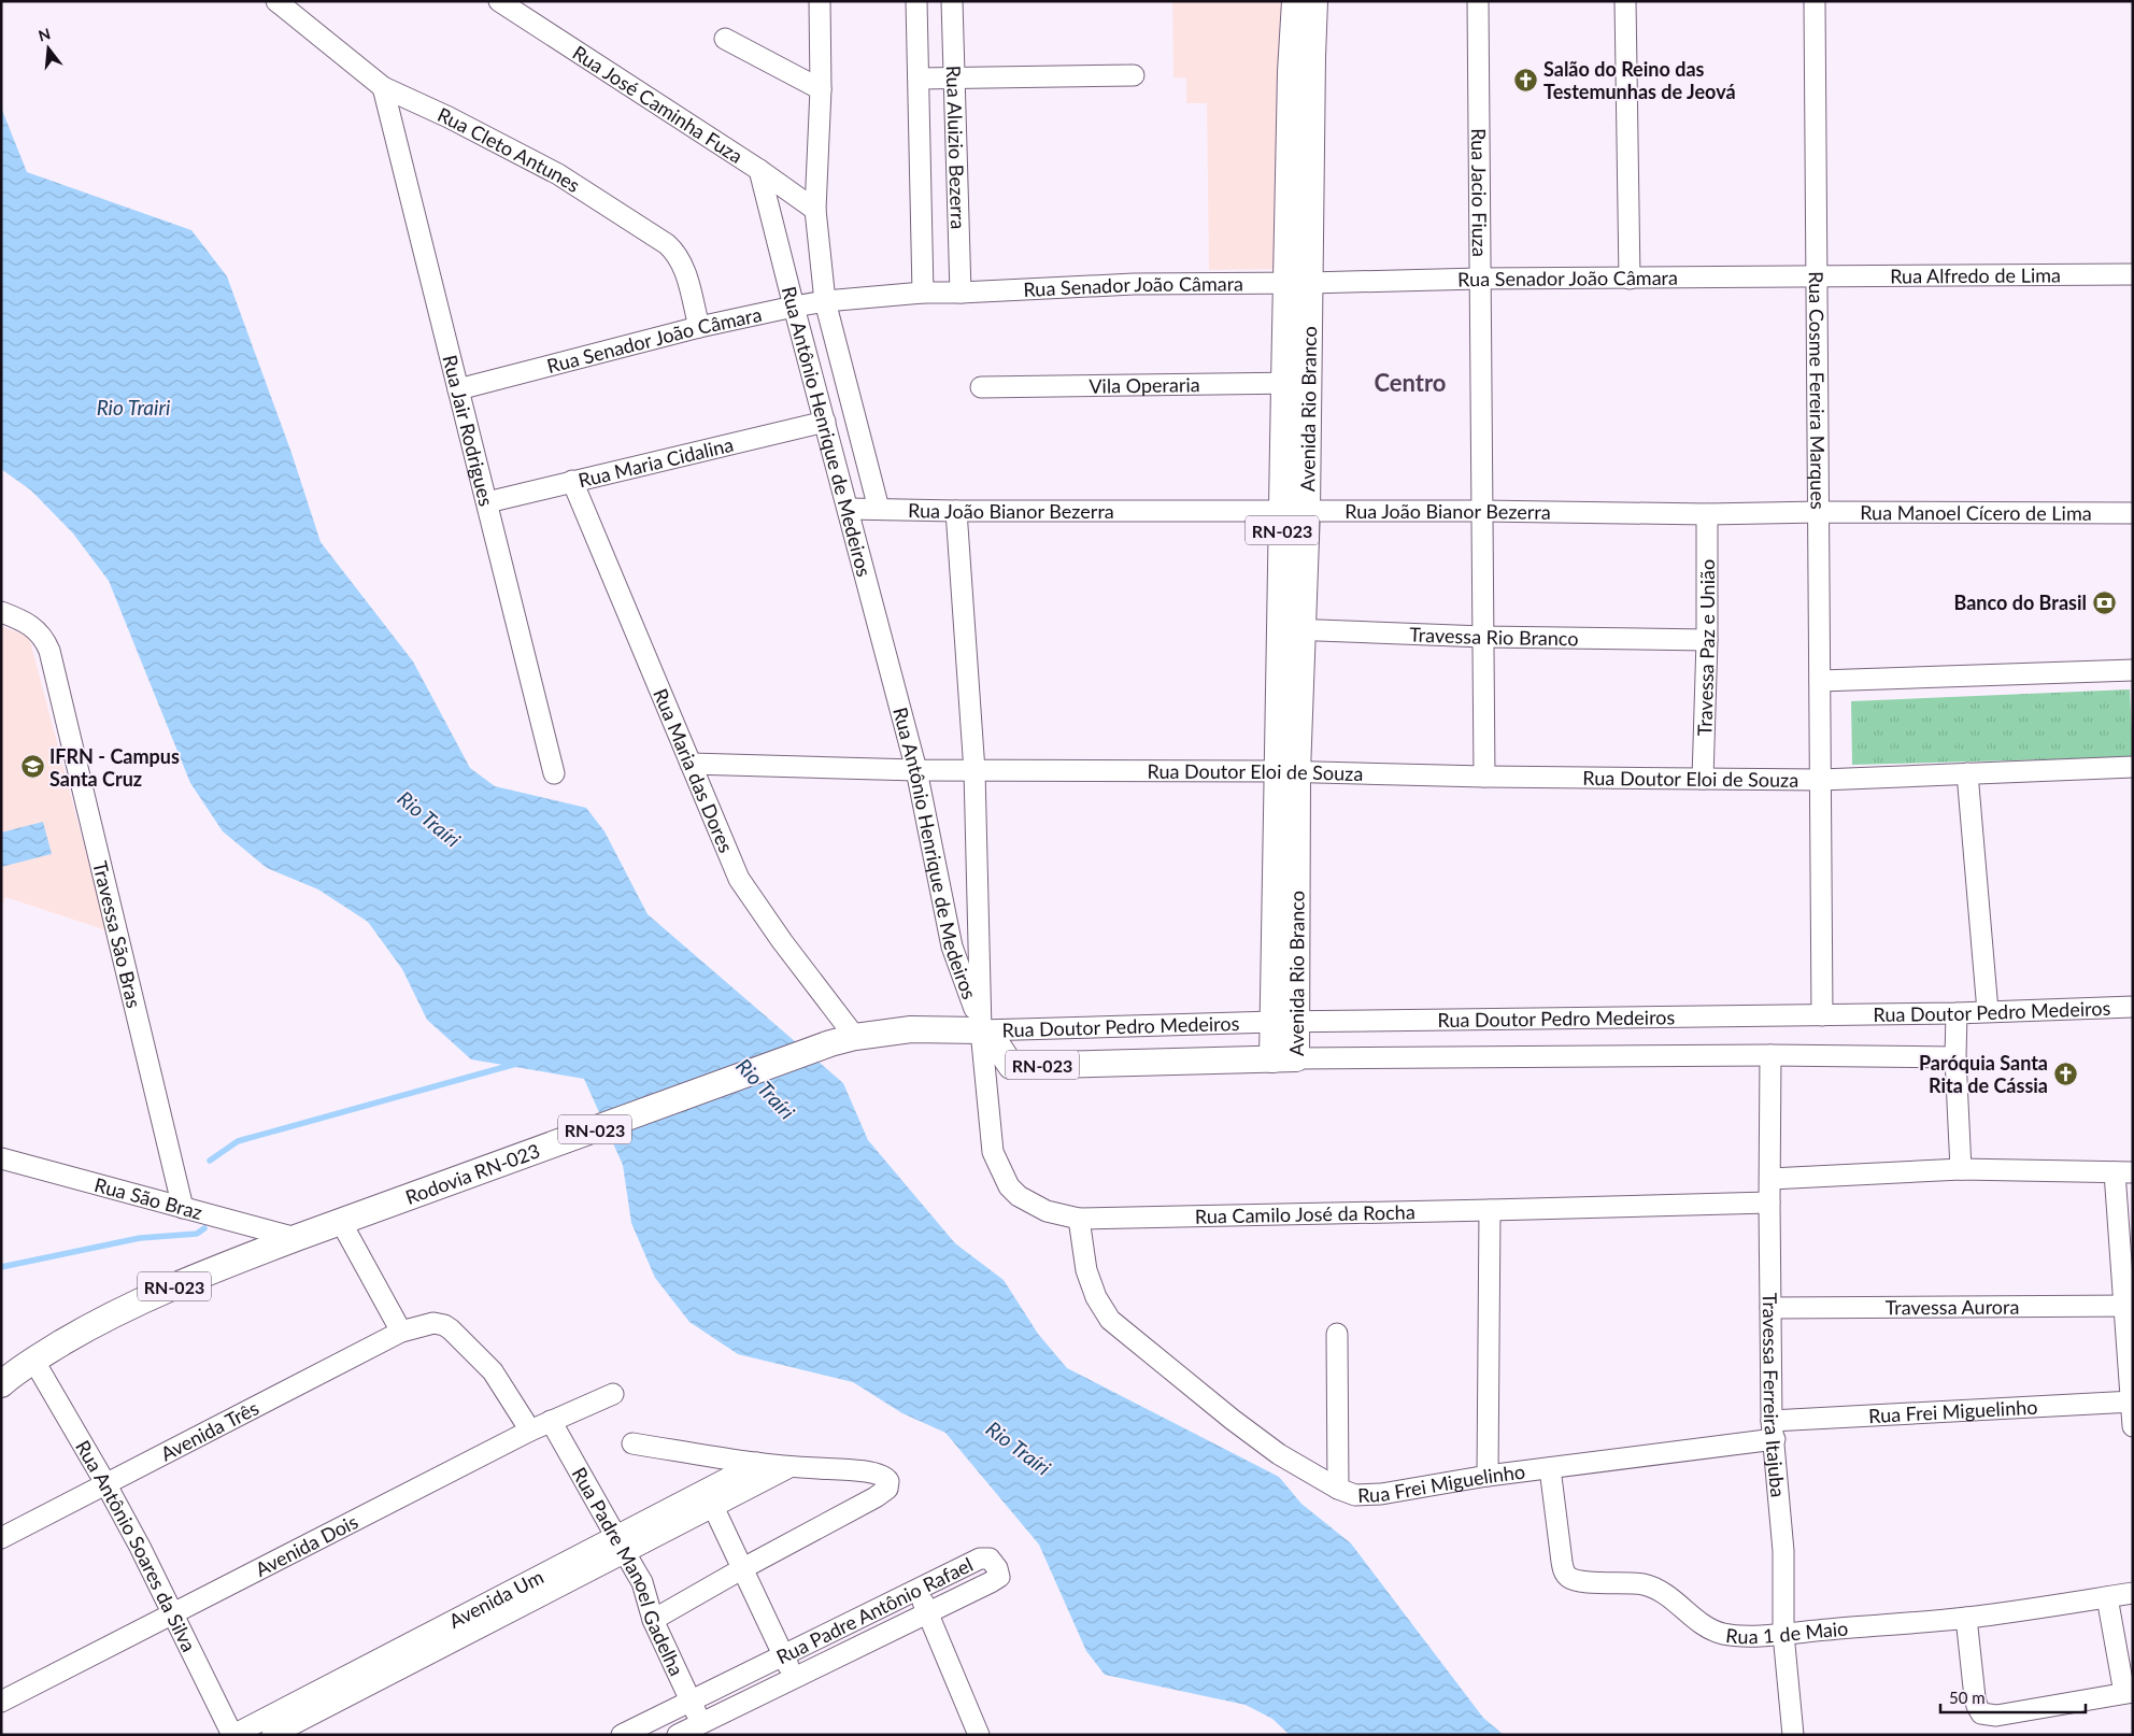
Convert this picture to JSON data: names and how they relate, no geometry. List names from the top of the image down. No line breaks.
{"streets":{"main road":["Avenida Rio Branco","RN-023","Rua Doutor Pedro Medeiros","Rodovia RN-023"],"street":["Rua José Caminha Fuza","Rua Aluizio Bezerra","Rua Cleto Antunes","Rua Jacio Fiuza","Rua Alfredo de Lima","Rua Senador João Câmara","Vila Operaria","Rua Cosme Fereira Marques","Rua Jair Rodrigues","Rua Antônio Henrique de Medeiros","Rua Maria Cidalina","Rua João Bianor Bezerra","Rua Manoel Cícero de Lima","Travessa Rio Branco","Travessa Paz e União","Rua Maria das Dores","Rua Doutor Eloi de Souza","Travessa São Bras","Rua São Braz","Rua Camilo José da Rocha","Travessa Aurora","Travessa Ferreira Itajuba","Rua Frei Miguelinho","Avenida Três","Rua Antônio Soares da Silva","Avenida Dois","Rua Padre Manoel Gadelha","Avenida Um","Rua Padre Antônio Rafael","Rua 1 de Maio"]},"crossings":[["Rua José Caminha Fuza","Rua Antônio Henrique de Medeiros"],["Rua Aluizio Bezerra","Rua Senador João Câmara"],["Rua Cleto Antunes","Rua Senador João Câmara"],["Rua Cleto Antunes","Rua Jair Rodrigues"],["Rua Jacio Fiuza","Rua Senador João Câmara"],["Rua Jacio Fiuza","Rua João Bianor Bezerra"],["Rua Jacio Fiuza","Travessa Rio Branco"],["Rua Jacio Fiuza","Rua Doutor Eloi de Souza"],["Rua Alfredo de Lima","Rua Senador João Câmara"],["Rua Alfredo de Lima","Rua Cosme Fereira Marques"],["Rua Senador João Câmara","Rua Cosme Fereira Marques"],["Rua Senador João Câmara","Avenida Rio Branco"],["Rua Senador João Câmara","Rua Jair Rodrigues"],["Rua Senador João Câmara","Rua Antônio Henrique de Medeiros"],["Vila Operaria","Avenida Rio Branco"],["Rua Cosme Fereira Marques","Rua João Bianor Bezerra"],["Rua Cosme Fereira Marques","Rua Manoel Cícero de Lima"],["Rua Cosme Fereira Marques","Rua Doutor Eloi de Souza"],["Rua Cosme Fereira Marques","Rua Doutor Pedro Medeiros"],["Avenida Rio Branco","Rua João Bianor Bezerra"],["Avenida Rio Branco","Travessa Rio Branco"],["Avenida Rio Branco","Rua Doutor Eloi de Souza"],["Avenida Rio Branco","Rua Doutor Pedro Medeiros"],["Rua Jair Rodrigues","Rua Maria Cidalina"],["Rua Antônio Henrique de Medeiros","Rua Maria Cidalina"],["Rua Antônio Henrique de Medeiros","Rua João Bianor Bezerra"],["Rua Antônio Henrique de Medeiros","Rua Doutor Eloi de Souza"],["Rua Antônio Henrique de Medeiros","Rua Doutor Pedro Medeiros"],["Rua Antônio Henrique de Medeiros","Rua Camilo José da Rocha"],["Rua Maria Cidalina","Rua Maria das Dores"],["Rua João Bianor Bezerra","Rua Manoel Cícero de Lima"],["Rua João Bianor Bezerra","Travessa Paz e União"],["RN-023","Rodovia RN-023"],["RN-023","Rua São Braz"],["RN-023","Rua Antônio Soares da Silva"],["Travessa Rio Branco","Travessa Paz e União"],["Travessa Paz e União","Rua Doutor Eloi de Souza"],["Rua Maria das Dores","Rua Doutor Eloi de Souza"],["Rua Maria das Dores","Rua Doutor Pedro Medeiros"],["Travessa São Bras","Rua São Braz"],["Rua Doutor Pedro Medeiros","Rodovia RN-023"],["Rua Doutor Pedro Medeiros","Rua Camilo José da Rocha"],["Rua Doutor Pedro Medeiros","Travessa Ferreira Itajuba"],["Rua Camilo José da Rocha","Travessa Ferreira Itajuba"],["Rua Camilo José da Rocha","Rua Frei Miguelinho"],["Travessa Aurora","Travessa Ferreira Itajuba"],["Travessa Ferreira Itajuba","Rua Frei Miguelinho"],["Travessa Ferreira Itajuba","Rua 1 de Maio"],["Rua Frei Miguelinho","Rua 1 de Maio"],["Avenida Três","Rua Antônio Soares da Silva"],["Rua Antônio Soares da Silva","Avenida Dois"],["Rua Antônio Soares da Silva","Avenida Um"],["Avenida Dois","Rua Padre Manoel Gadelha"],["Rua Padre Manoel Gadelha","Avenida Um"],["Rua Padre Manoel Gadelha","Rua Padre Antônio Rafael"]],"districts":["Centro"],"water":["Rio Trairi","Rio Traíri"],"places":{"church":["Salão do Reino das Testemunhas de Jeová","Paróquia Santa Rita de Cássia"],"bank":["Banco do Brasil"],"school or university":["IFRN - Campus Santa Cruz"]},"scale_bar":"50 m","north":"top"}
